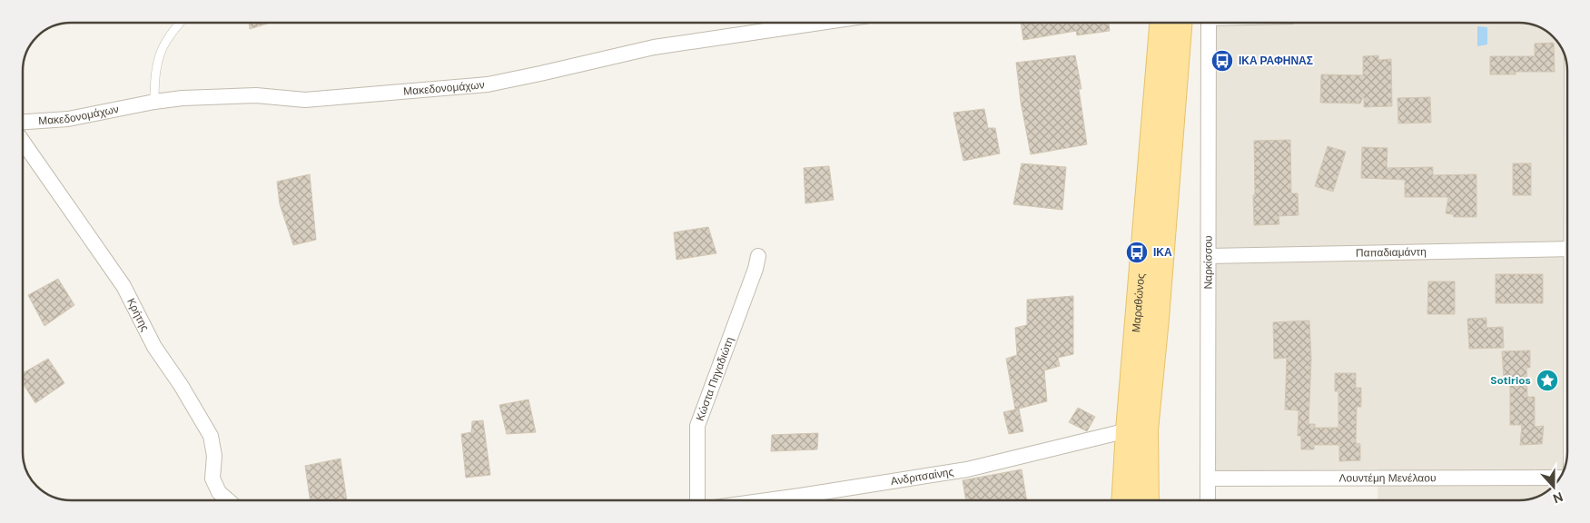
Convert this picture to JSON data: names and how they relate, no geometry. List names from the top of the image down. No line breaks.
{"streets":{"main road":["Μαραθώνος"],"street":["Μακεδονομάχων","Παπαδιαμάντη","Ναρκίσσου","Κρήτης","Κώστα Πηγαδιώτη","Ανδριτσαίνης","Λουντέμη Μενέλαου"]},"crossings":[["Παπαδιαμάντη","Ναρκίσσου"],["Ναρκίσσου","Λουντέμη Μενέλαου"],["Μαραθώνος","Ανδριτσαίνης"]],"places":{"bus stop":["ΙΚΑ ΡΑΦΗΝΑΣ","ΙΚΑ"],"place":["Sotirios"]},"north":"bottom"}
